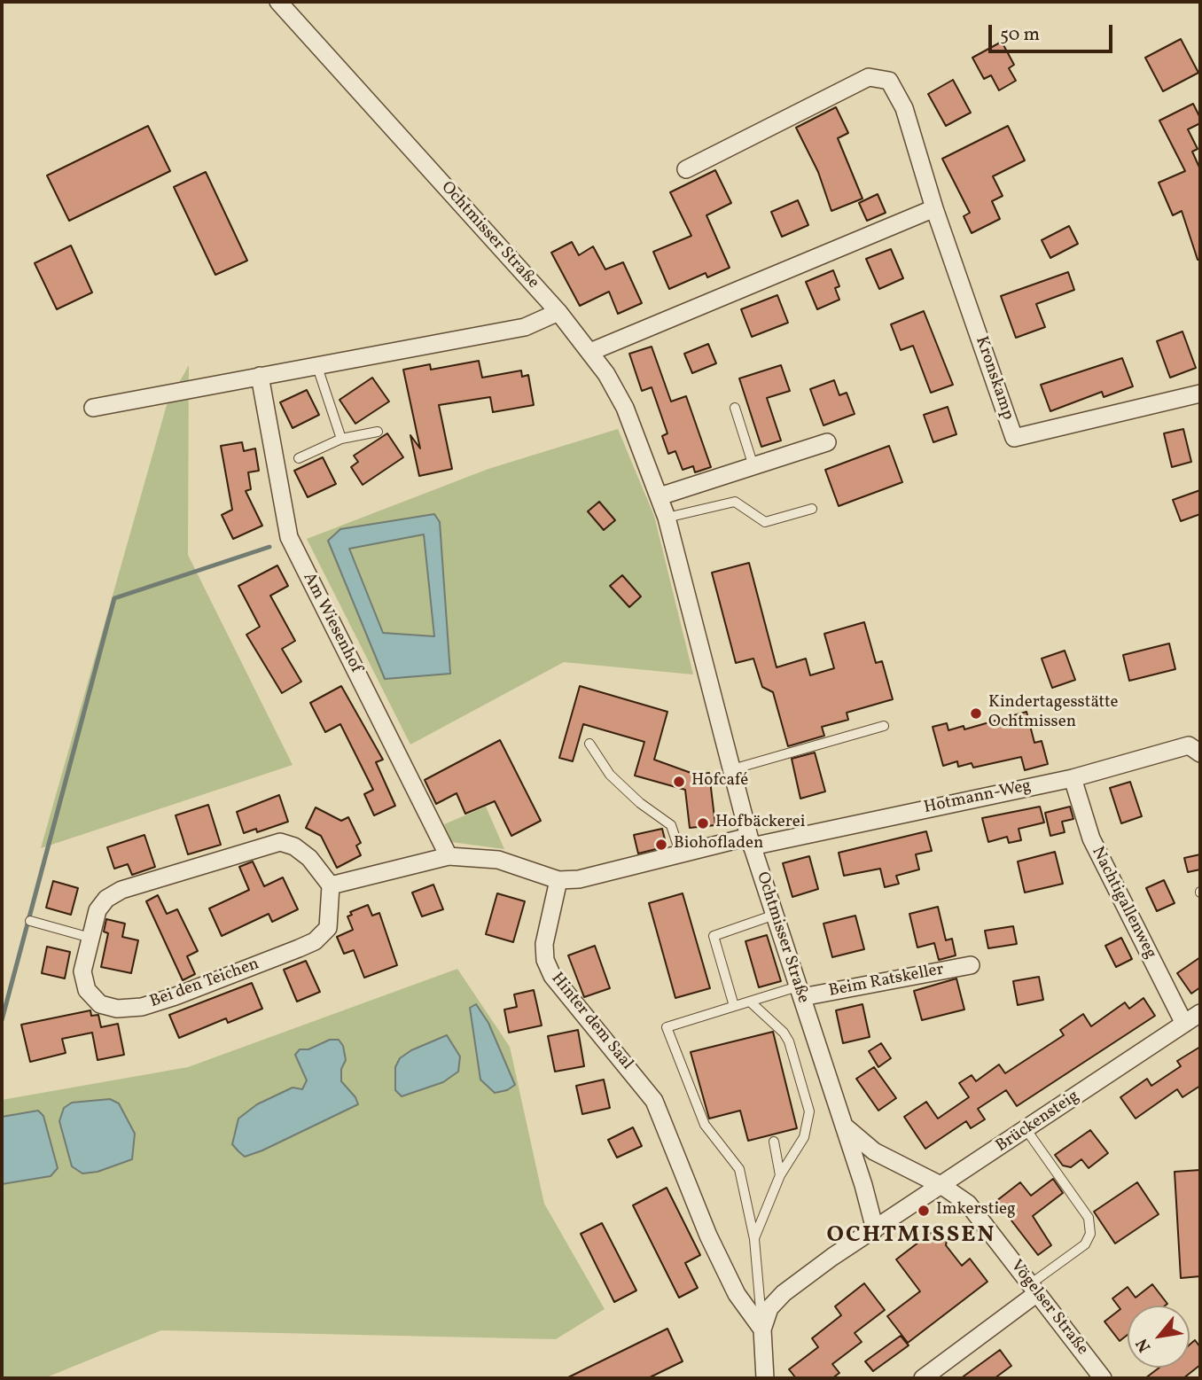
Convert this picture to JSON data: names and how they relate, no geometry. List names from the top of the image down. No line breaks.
{"streets":{"street":["Ochtmisser Straße","Kronskamp","Am Wiesenhof","Hotmann-Weg","Nachtigallenweg","Beim Ratskeller","Bei den Teichen","Hinter dem Saal","Brückensteig","Vögelser Straße"]},"crossings":[["Ochtmisser Straße","Hotmann-Weg"],["Ochtmisser Straße","Beim Ratskeller"],["Ochtmisser Straße","Brückensteig"],["Hotmann-Weg","Nachtigallenweg"],["Nachtigallenweg","Brückensteig"],["Brückensteig","Vögelser Straße"]],"districts":["OCHTMISSEN"],"places":["Kindertagesstätte Ochtmissen","Hofcafé","Hofbäckerei","Biohofladen","Imkerstieg"],"scale_bar":"50 m","north":"bottom left"}
